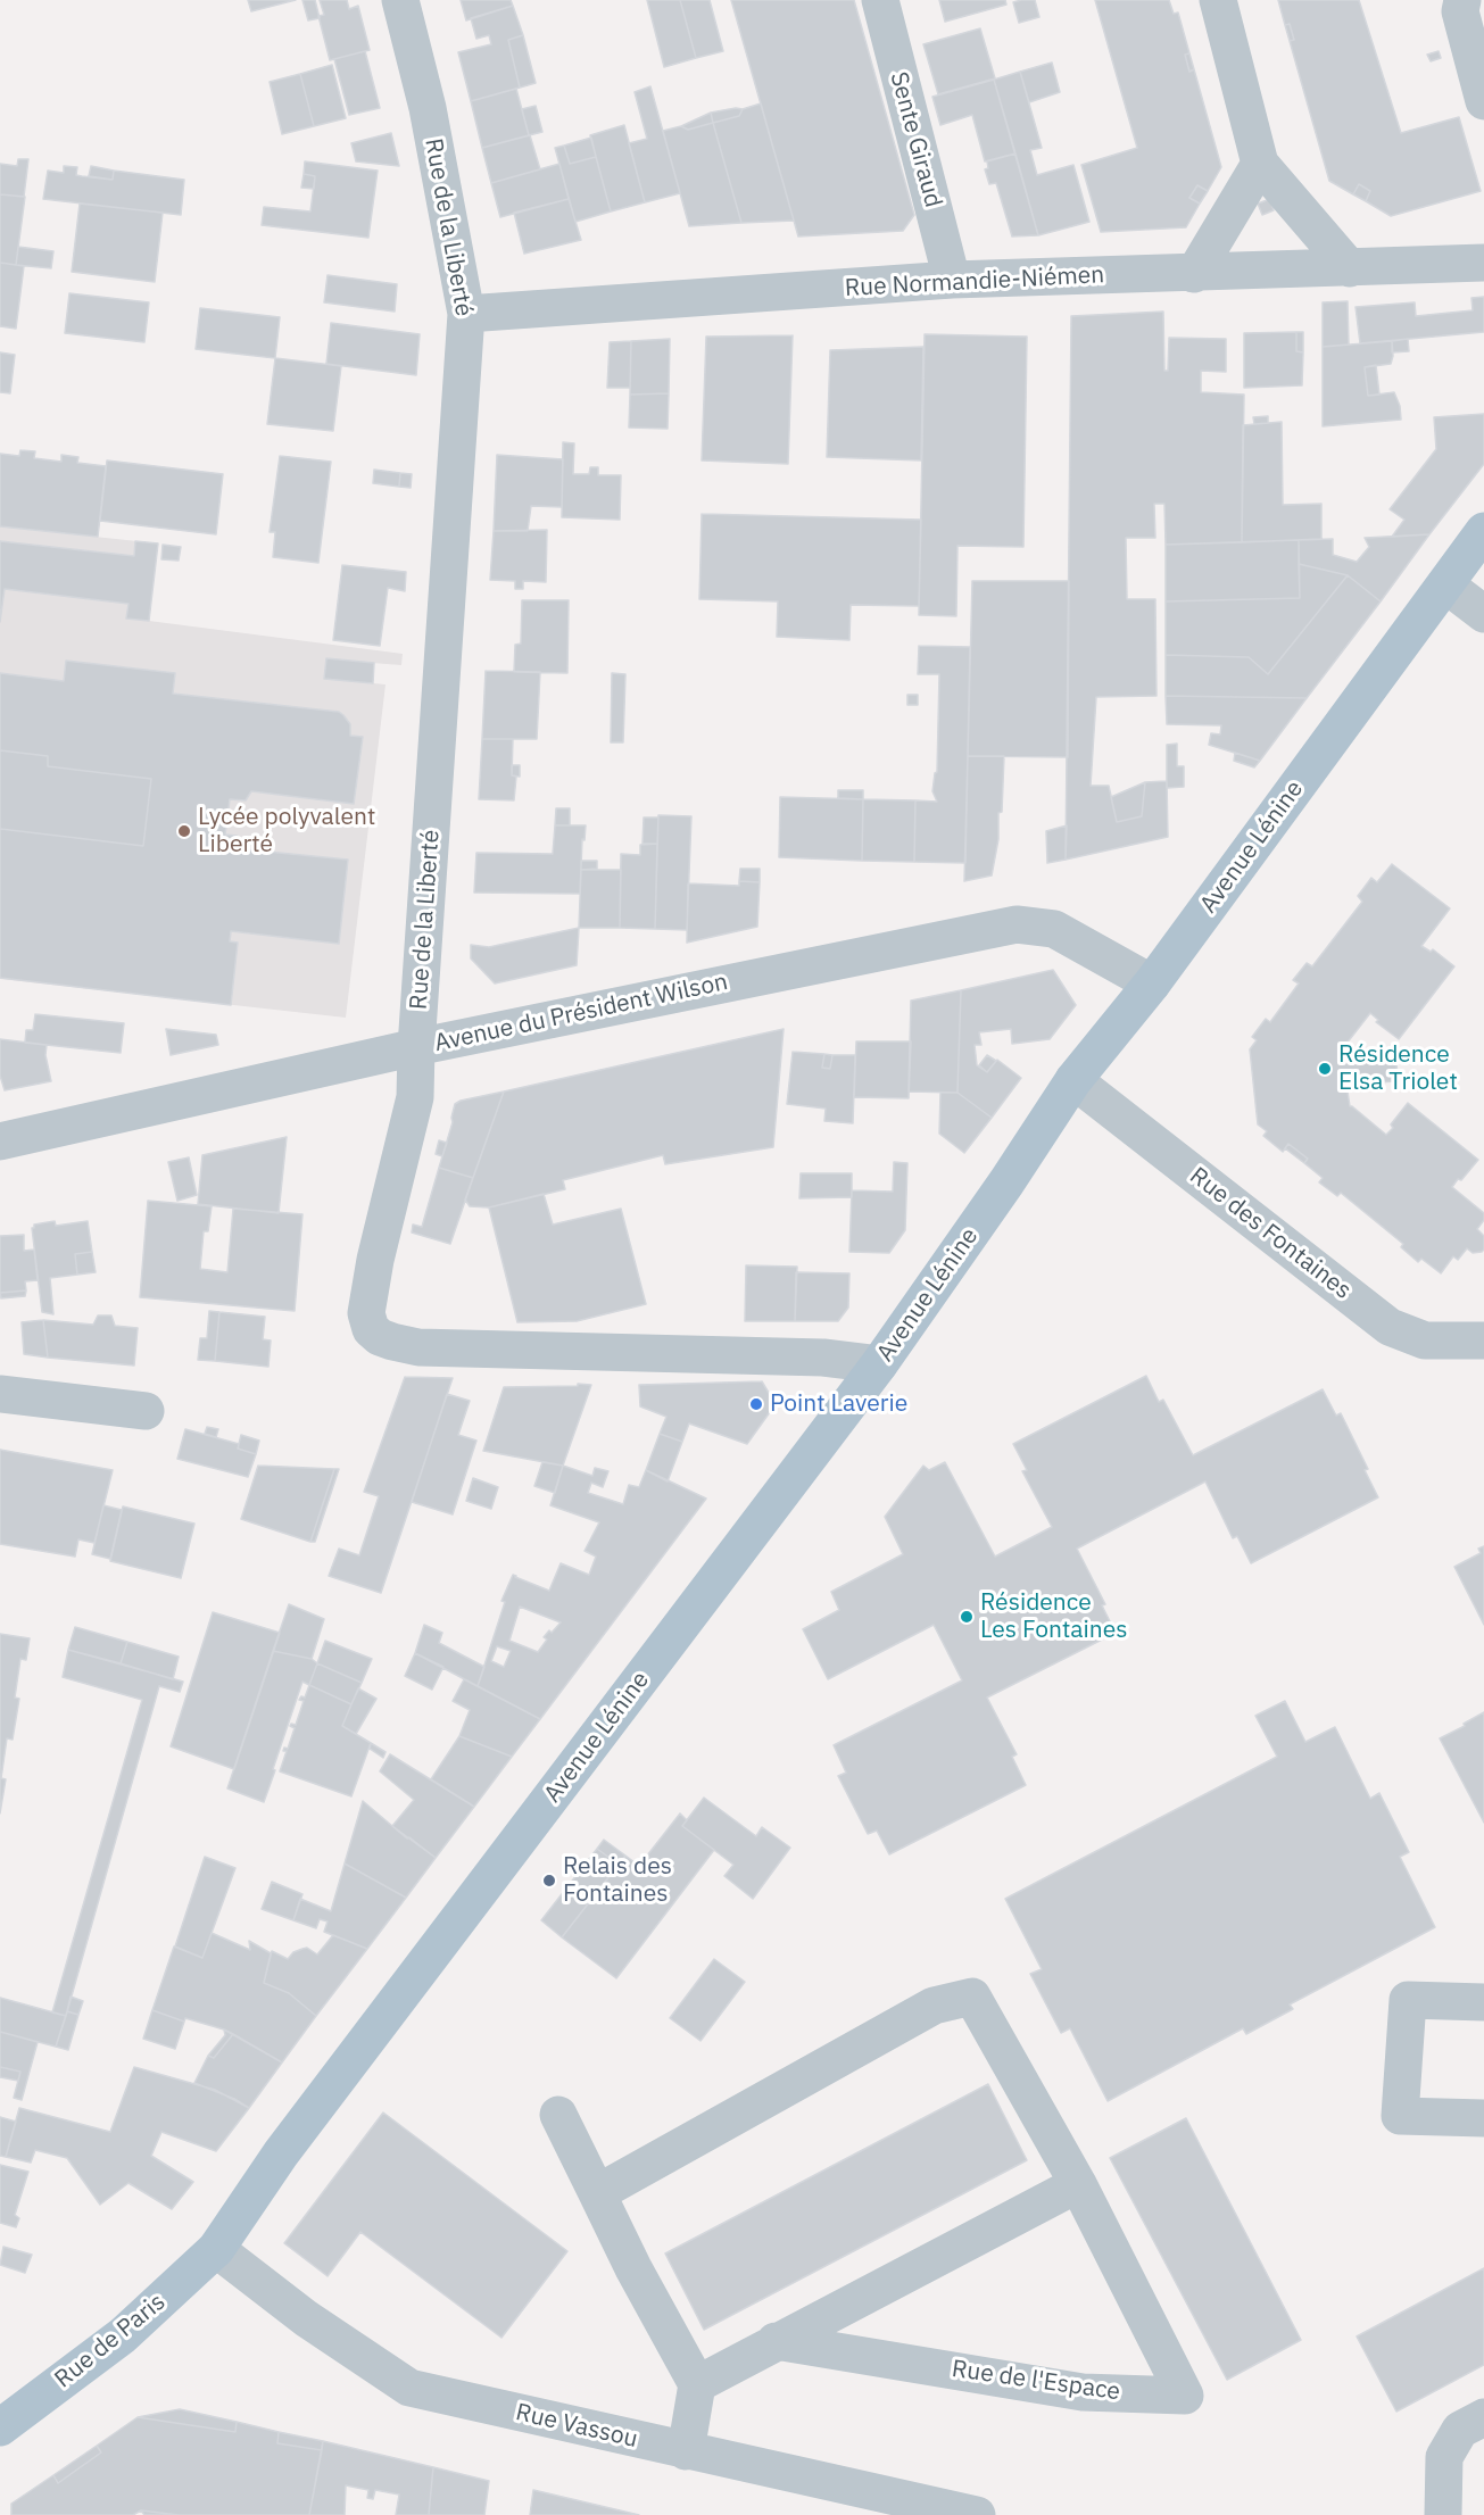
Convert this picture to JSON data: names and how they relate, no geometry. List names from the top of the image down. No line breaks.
{"streets":{"main road":["Avenue Lénine","Rue de Paris"],"street":["Sente Giraud","Rue de la Liberté","Rue Normandie-Niémen","Avenue du Président Wilson","Rue des Fontaines","Rue de l'Espace","Rue Vassou"]},"crossings":[["Sente Giraud","Rue Normandie-Niémen"],["Rue de la Liberté","Rue Normandie-Niémen"],["Rue de la Liberté","Avenue Lénine"],["Rue de la Liberté","Avenue du Président Wilson"],["Avenue Lénine","Avenue du Président Wilson"],["Avenue Lénine","Rue des Fontaines"],["Avenue Lénine","Rue de Paris"],["Avenue Lénine","Rue Vassou"],["Rue de Paris","Rue Vassou"]],"places":["Lycée polyvalent Liberté","Résidence Elsa Triolet","Point Laverie","Résidence Les Fontaines","Relais des Fontaines"]}
